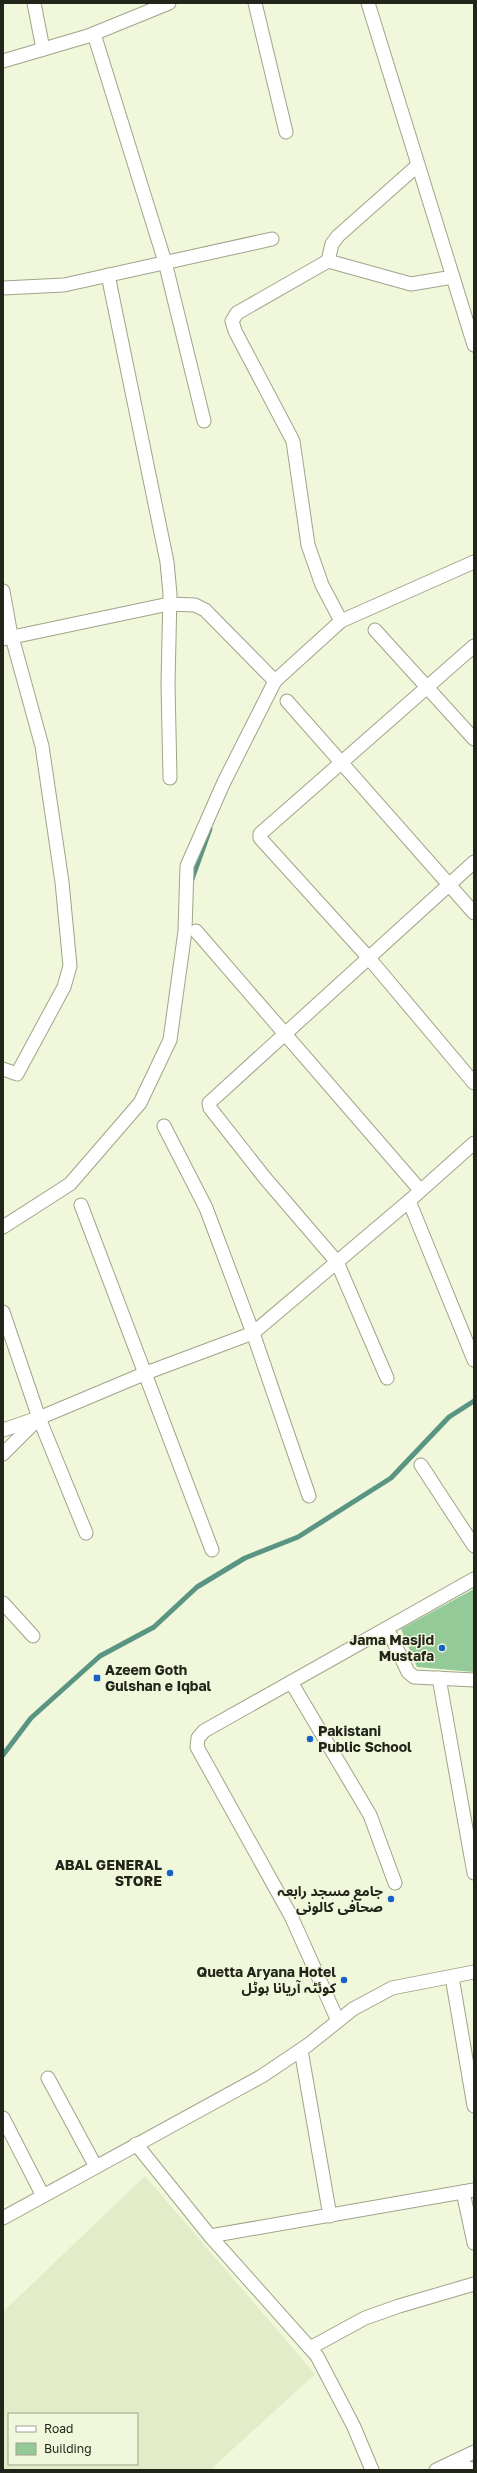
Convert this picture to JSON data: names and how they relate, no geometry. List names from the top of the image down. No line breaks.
{"places":{"other":["Jama Masjid Mustafa","Pakistani Public School","ABAL GENERAL STORE","جامع مسجد رابعہ صحافی کالونی","Quetta Aryana Hotel کوئٹہ آریانا ہوٹل"],"transit":["Azeem Goth Gulshan e Iqbal"]},"legend":["Road","Building"]}
